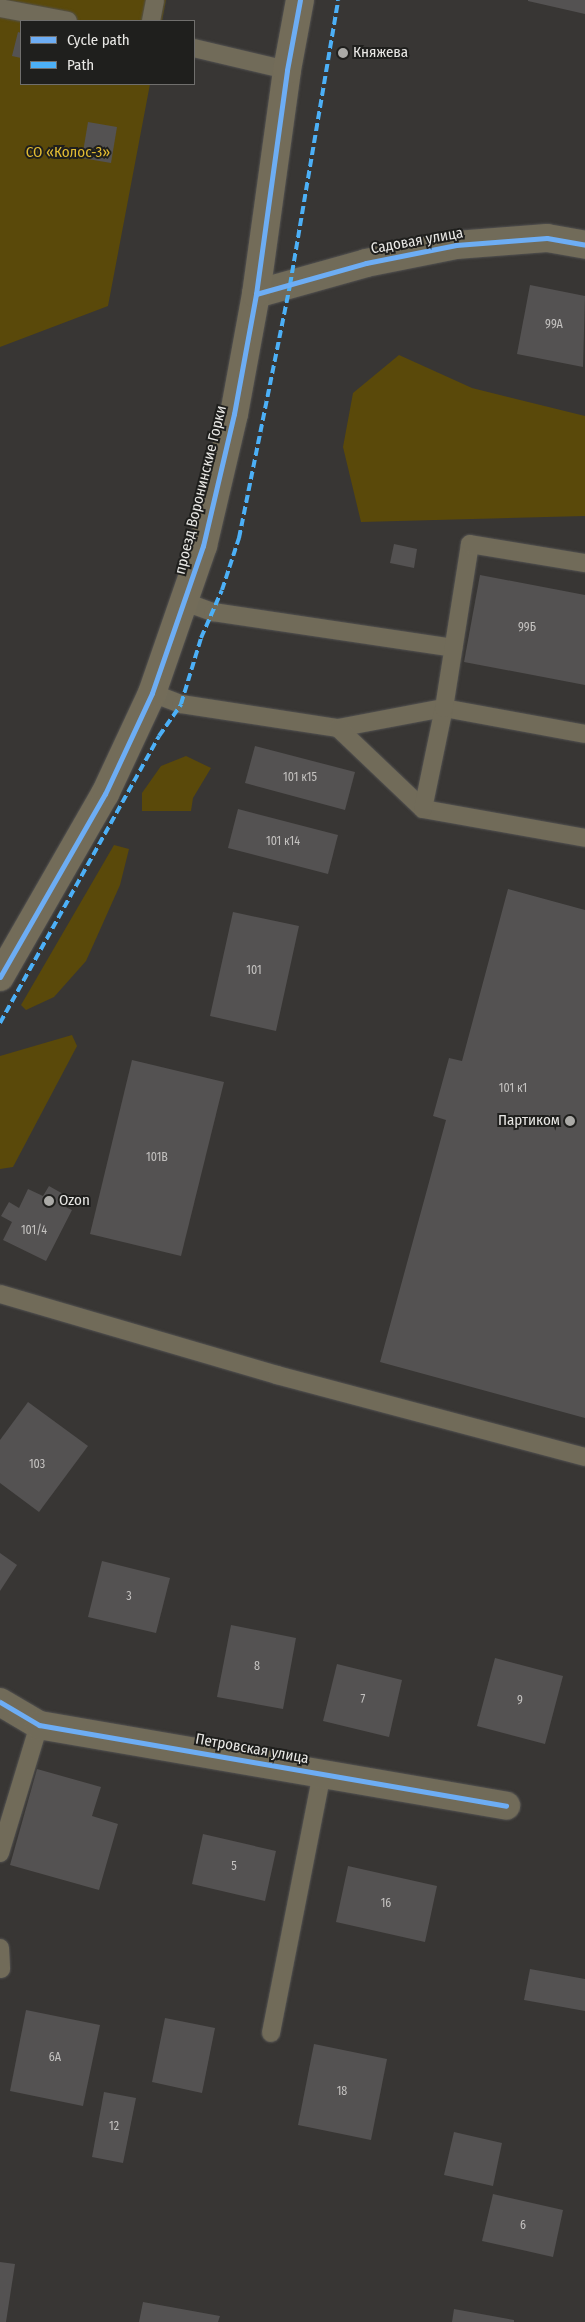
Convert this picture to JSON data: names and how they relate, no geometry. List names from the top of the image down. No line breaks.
{"streets":{"street":["Садовая улица","проезд Воронинские Горки","Петровская улица"]},"crossings":[["Садовая улица","проезд Воронинские Горки"]],"parks":["СО «Колос-3»"],"places":["Княжева","Партиком","Ozon"],"house_numbers":["99А","99Б","101 к15","101 к14","101","101 к1","101В","101/4","103","3","8","7","9","5","16","6А","18","12","6"],"legend":["Cycle path","Path"]}
